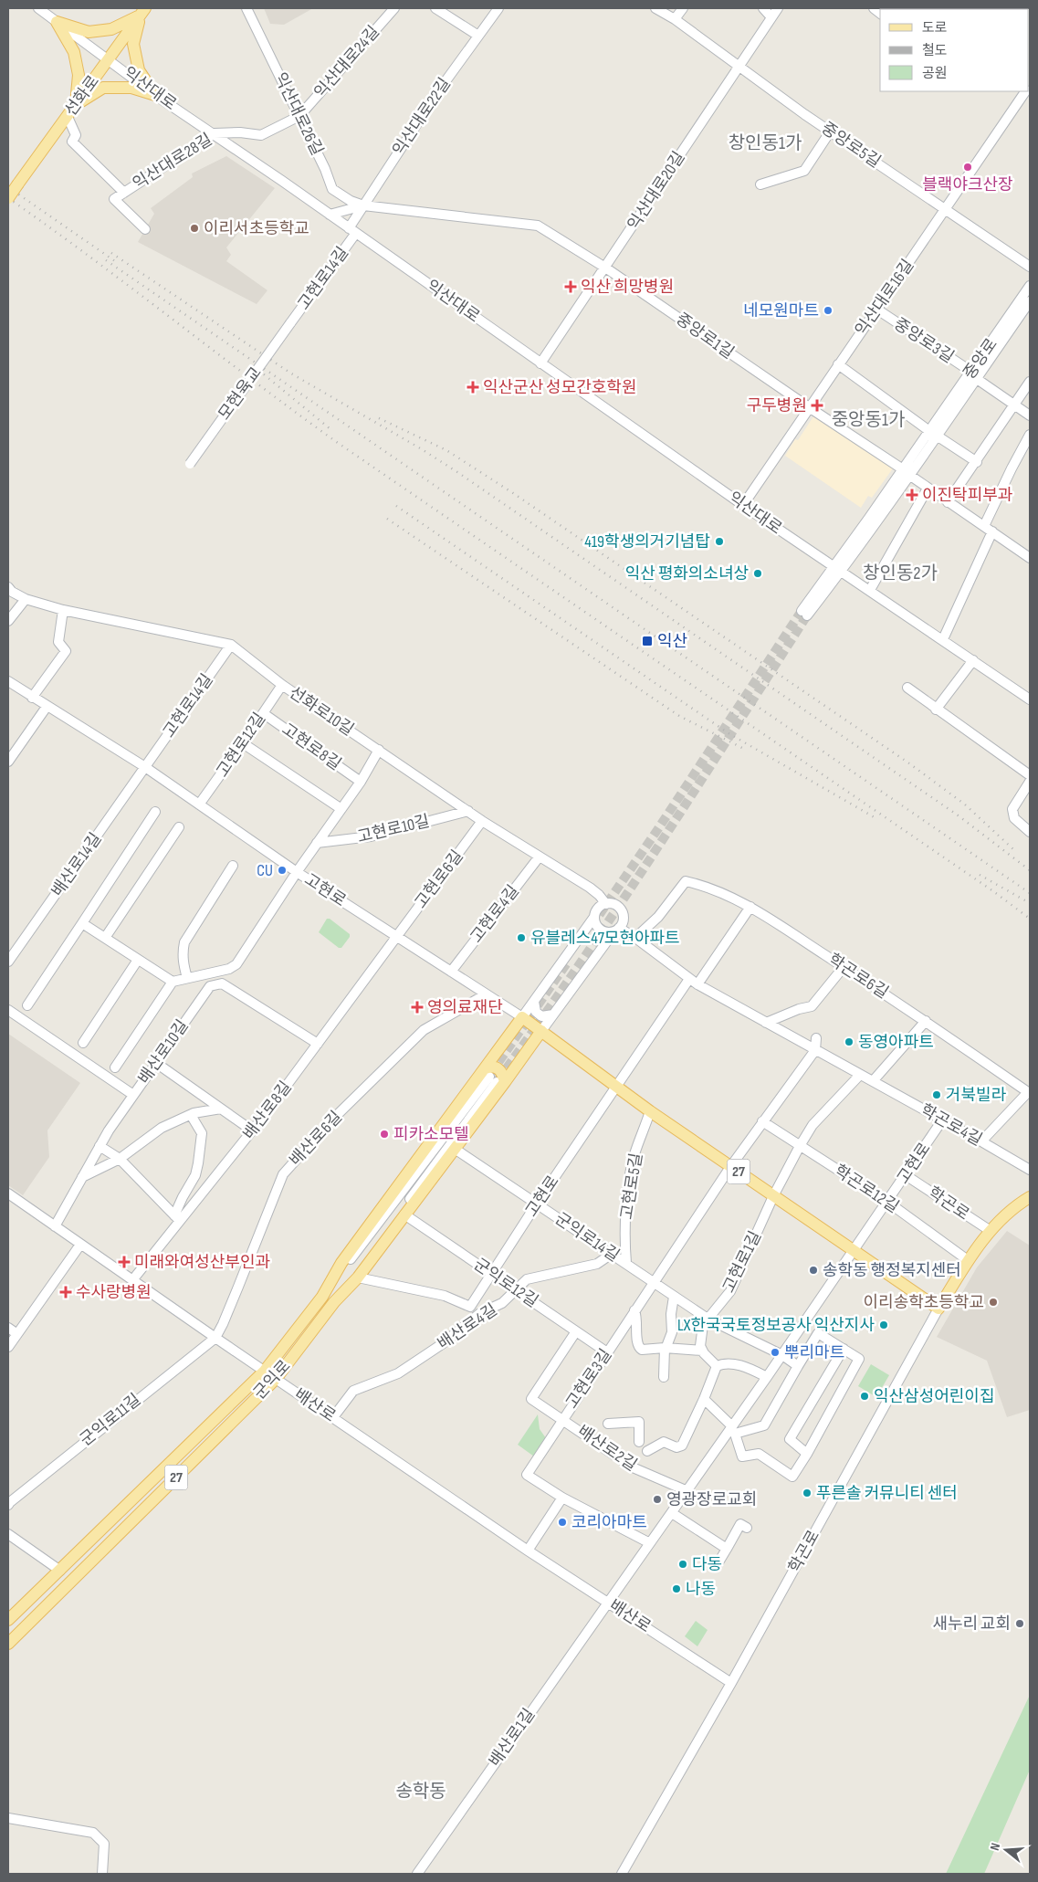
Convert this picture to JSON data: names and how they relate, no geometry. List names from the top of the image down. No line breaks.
{"streets":{"main road":["선화로","고현로","27","학곤로","군익로"],"street":["익산대로24길","익산대로","익산대로26길","익산대로22길","중앙로5길","익산대로28길","익산대로20길","고현로14길","익산대로16길","중앙로1길","중앙로3길","중앙로","모현육교","선화로10길","고현로12길","고현로8길","고현로10길","배산로14길","고현로6길","고현로4길","학곤로6길","배산로10길","배산로8길","학곤로4길","배산로6길","고현로5길","학곤로12길","군익로14길","고현로1길","군익로12길","배산로4길","고현로3길","배산로","군익로11길","배산로2길","배산로1길"]},"crossings":[["익산대로24길","익산대로26길"],["익산대로24길","익산대로28길"],["익산대로","선화로"],["익산대로","익산대로22길"],["익산대로","익산대로28길"],["익산대로","익산대로20길"],["익산대로","고현로14길"],["익산대로","익산대로16길"],["익산대로","중앙로"],["익산대로26길","익산대로22길"],["익산대로26길","익산대로28길"],["익산대로26길","중앙로1길"],["익산대로22길","고현로14길"],["익산대로22길","중앙로1길"],["중앙로5길","익산대로20길"],["중앙로5길","익산대로16길"],["익산대로20길","중앙로1길"],["고현로14길","모현육교"],["고현로14길","선화로10길"],["고현로14길","배산로14길"],["고현로14길","고현로"],["익산대로16길","중앙로1길"],["익산대로16길","중앙로3길"],["중앙로1길","중앙로"],["중앙로3길","중앙로"],["선화로10길","고현로12길"],["선화로10길","고현로10길"],["선화로10길","고현로6길"],["선화로10길","고현로4길"],["선화로10길","학곤로4길"],["고현로12길","고현로8길"],["고현로12길","고현로"],["배산로14길","고현로"],["고현로6길","고현로"],["고현로6길","배산로8길"],["고현로","고현로4길"],["고현로","배산로8길"],["고현로","학곤로4길"],["고현로","배산로6길"],["고현로","27"],["고현로","고현로5길"],["고현로","학곤로12길"],["고현로","학곤로"],["고현로","군익로14길"],["고현로","고현로1길"],["고현로","군익로12길"],["고현로","고현로3길"],["학곤로6길","학곤로4길"],["배산로10길","배산로8길"],["배산로10길","배산로"],["배산로8길","배산로"],["배산로6길","배산로"],["배산로6길","군익로11길"],["27","군익로14길"],["27","군익로12길"],["27","군익로"],["고현로5길","군익로14길"],["학곤로12길","학곤로"],["학곤로","배산로"],["군익로14길","고현로1길"],["군익로14길","배산로4길"],["군익로14길","고현로3길"],["군익로12길","배산로4길"],["군익로12길","고현로3길"],["군익로12길","배산로2길"],["배산로4길","배산로"],["고현로3길","배산로2길"],["군익로","배산로"],["배산로","군익로11길"],["배산로","배산로1길"]],"districts":["창인동1가","중앙동1가","창인동2가","송학동"],"places":{"other":["블랙야크산장","이리서초등학교","네모원마트","419학생의거기념탑","익산 평화의소녀상","CU","유블레스47모현아파트","동영아파트","거북빌라","피카소모텔","송학동 행정복지센터","이리송학초등학교","LX한국국토정보공사 익산지사","뿌리마트","익산삼성어린이집","푸른솔 커뮤니티 센터","영광장로교회","코리아마트","다동","나동","새누리 교회"],"health":["익산 희망병원","익산군산 성모간호학원","구두병원","이진탁피부과","영의료재단","미래와여성산부인과","수사랑병원"],"transit":["익산"]},"legend":["도로","철도","공원"],"north":"left"}
